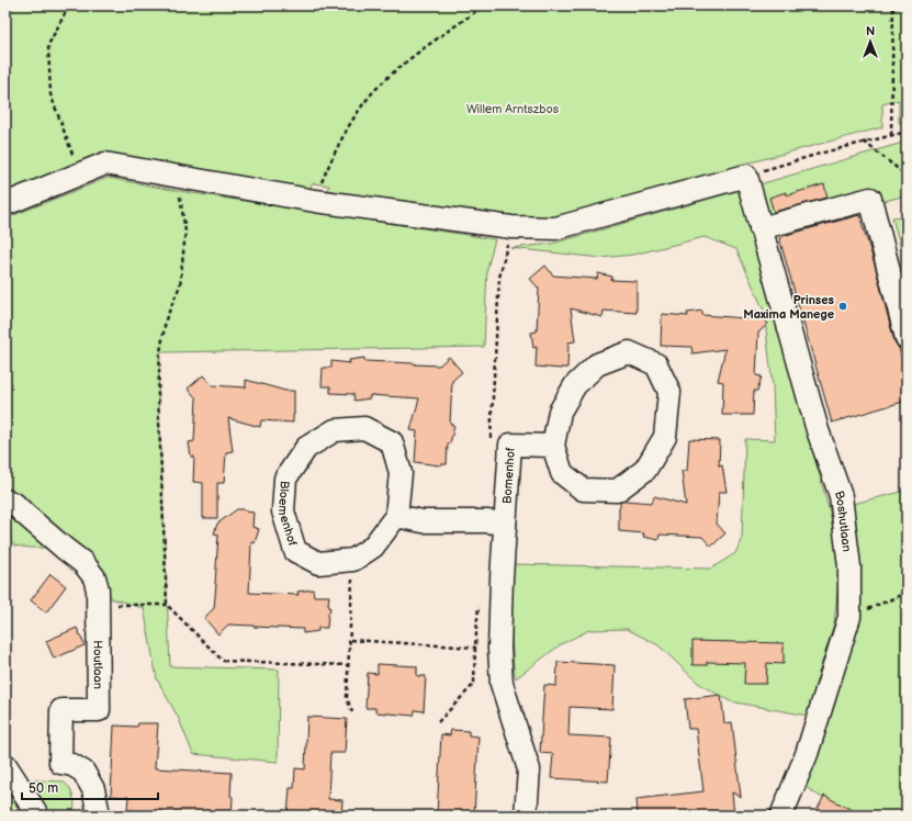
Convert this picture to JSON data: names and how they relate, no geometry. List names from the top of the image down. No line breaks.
{"streets":{"lane":["Bomenhof","Bloemenhof","Boshutlaan","Houtlaan"]},"parks":["Willem Arntszbos"],"places":["Prinses Maxima Manege"],"scale_bar":"50 m","north":"top"}
